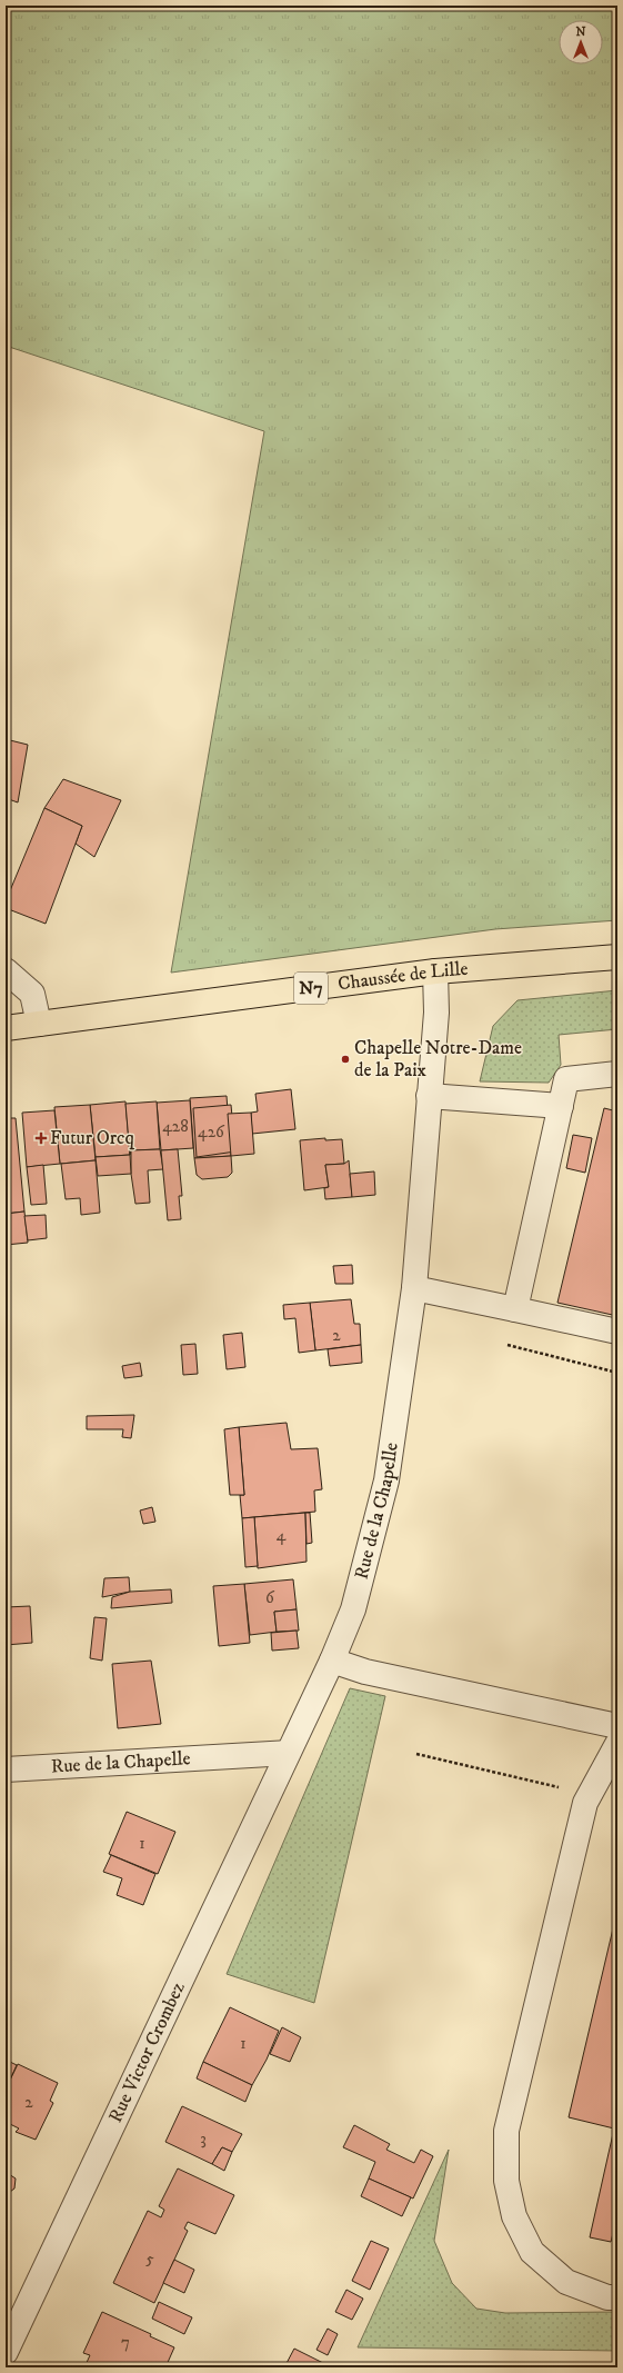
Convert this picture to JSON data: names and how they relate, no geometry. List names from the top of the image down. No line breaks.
{"streets":{"main road":["Chaussée de Lille","N7"],"street":["Rue de la Chapelle","Rue Victor Crombez"]},"crossings":[["Chaussée de Lille","Rue de la Chapelle"],["Rue de la Chapelle","Rue Victor Crombez"]],"places":{"other":["Chapelle Notre-Dame de la Paix"],"health":["Futur Orcq"]},"house_numbers":["428","426","2","4","6","1","1","2","3","5","7"],"north":"top"}
